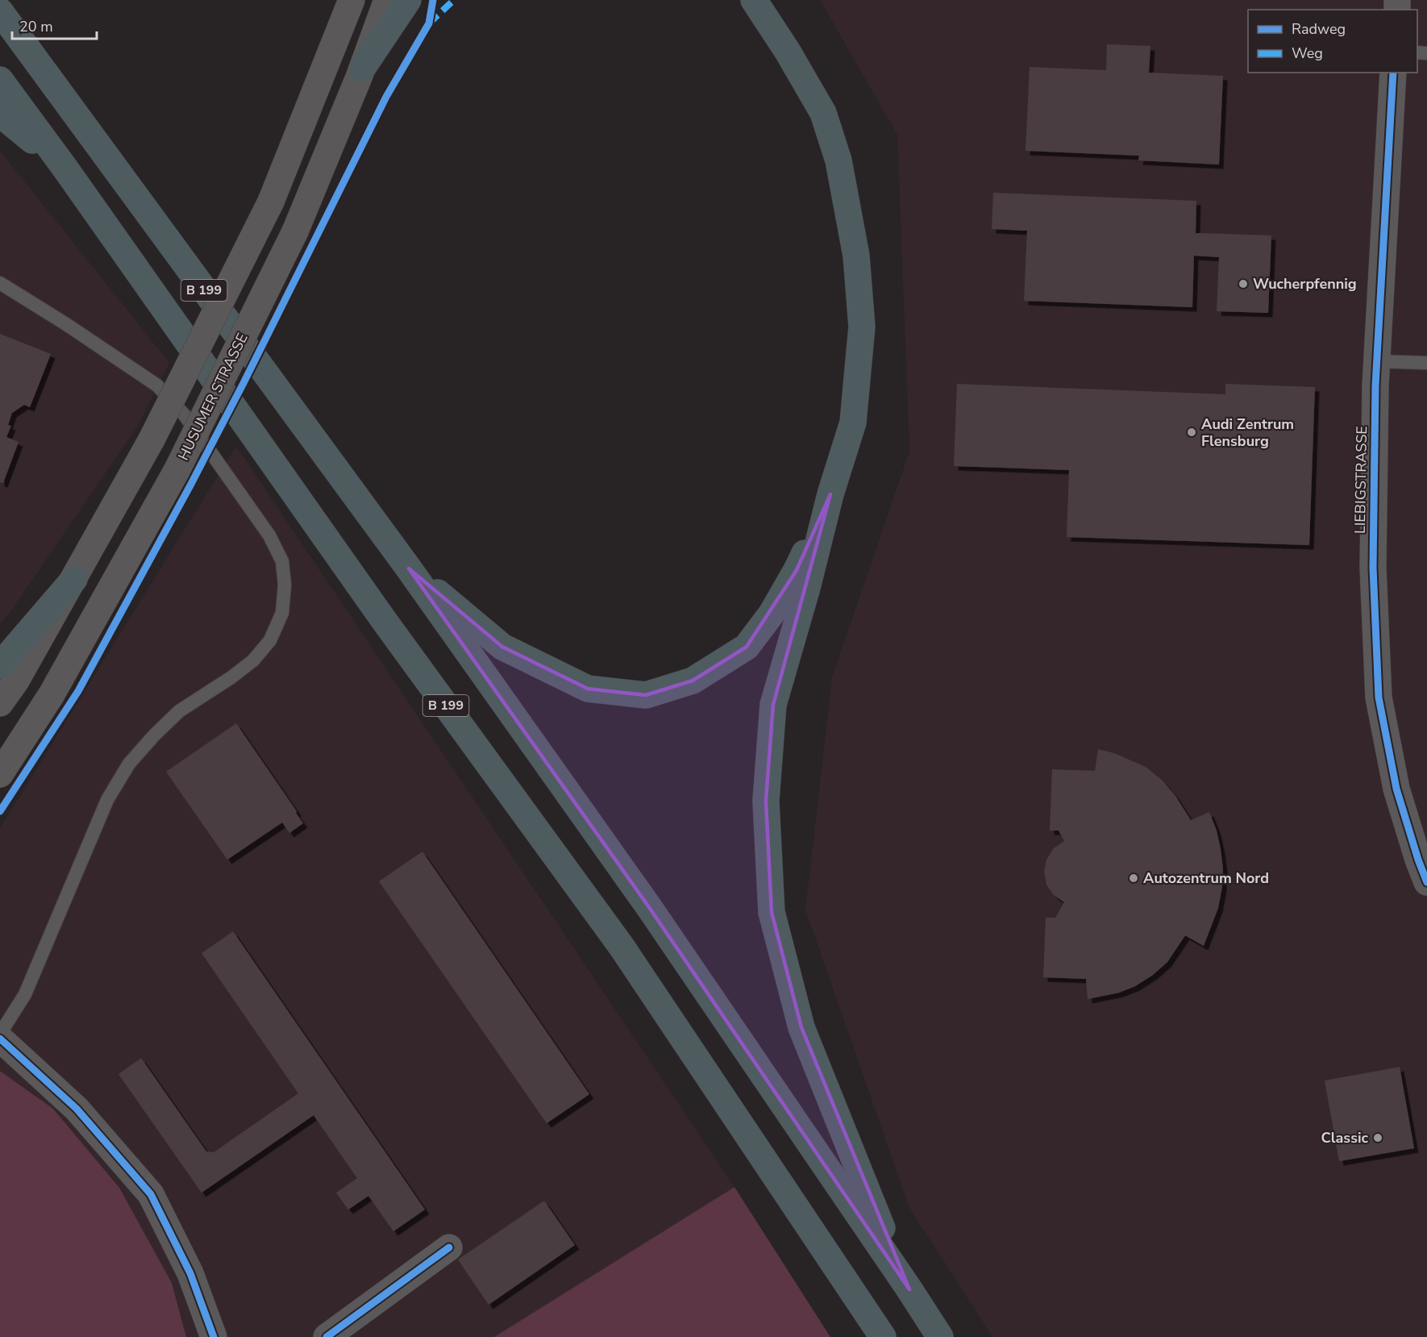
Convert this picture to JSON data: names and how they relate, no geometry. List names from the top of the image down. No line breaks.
{"streets":{"highway":["B 199"],"main road":["HUSUMER STRASSE","LIEBIGSTRASSE"]},"places":["Wucherpfennig","Audi Zentrum Flensburg","Autozentrum Nord","Classic"],"legend":["Radweg","Weg"],"scale_bar":"20 m"}
